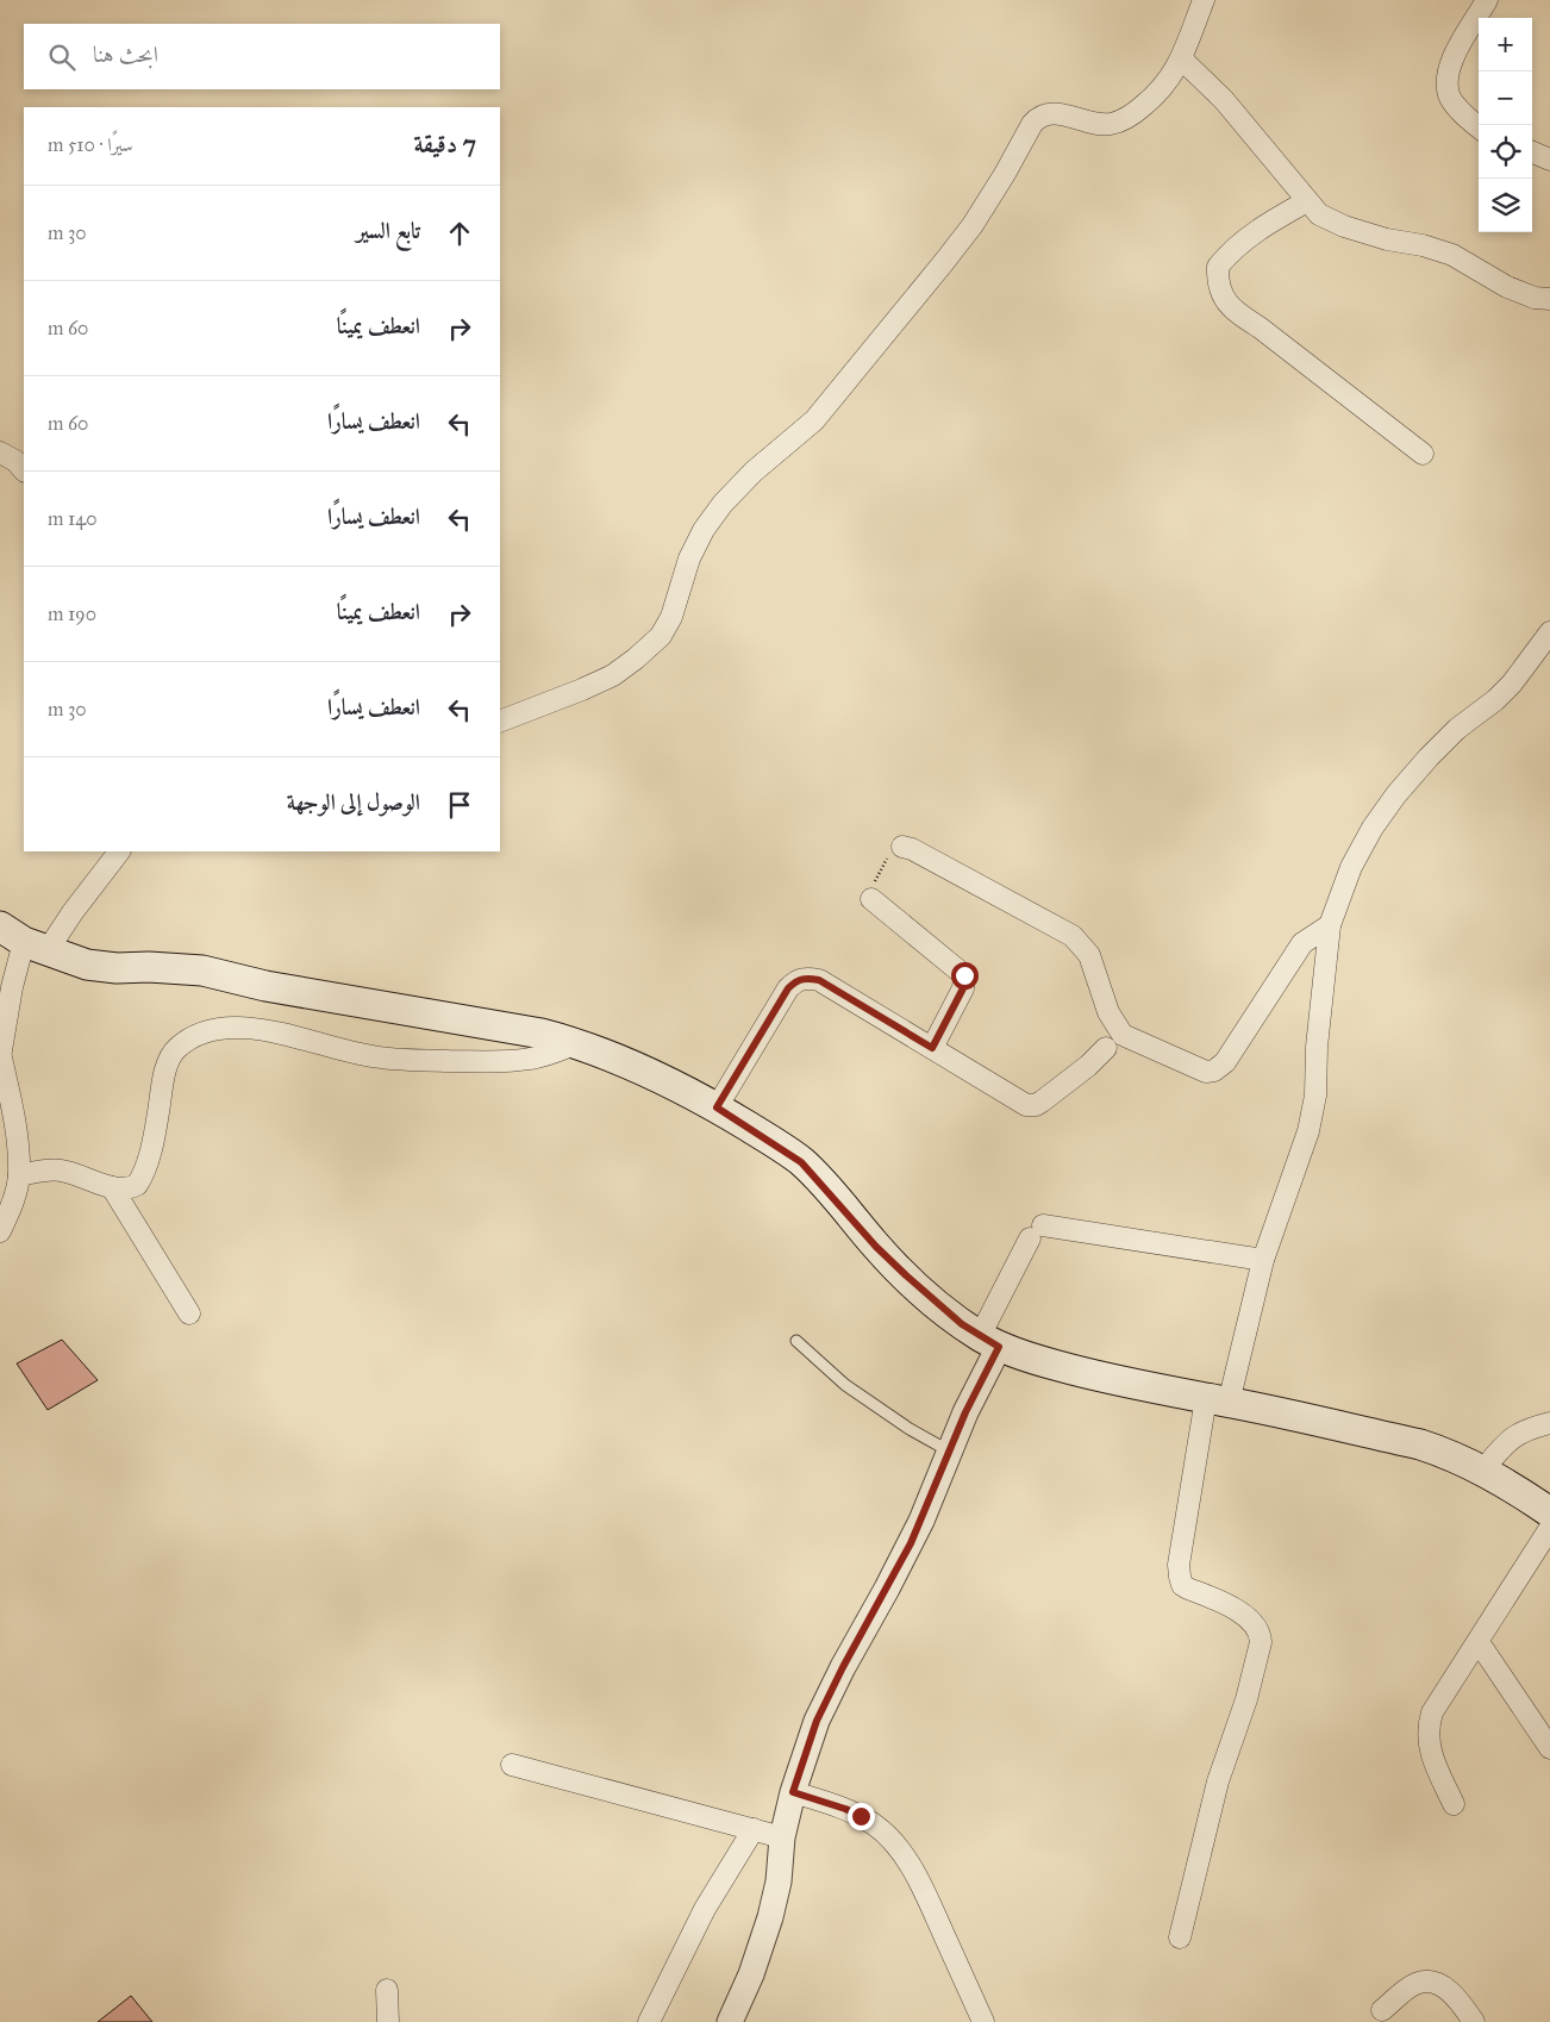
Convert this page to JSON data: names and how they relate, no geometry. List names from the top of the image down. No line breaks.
{"page":{"map_buttons":["+","−"],"search":"ابحث هنا","heading":["7 دقيقة","سيرًا · 510 m"],"list":[["تابع السير","30 m"],["انعطف يمينًا","60 m"],["انعطف يسارًا","60 m"],["انعطف يسارًا","140 m"],["انعطف يمينًا","190 m"],["انعطف يسارًا","30 m"],"الوصول إلى الوجهة"]}}
